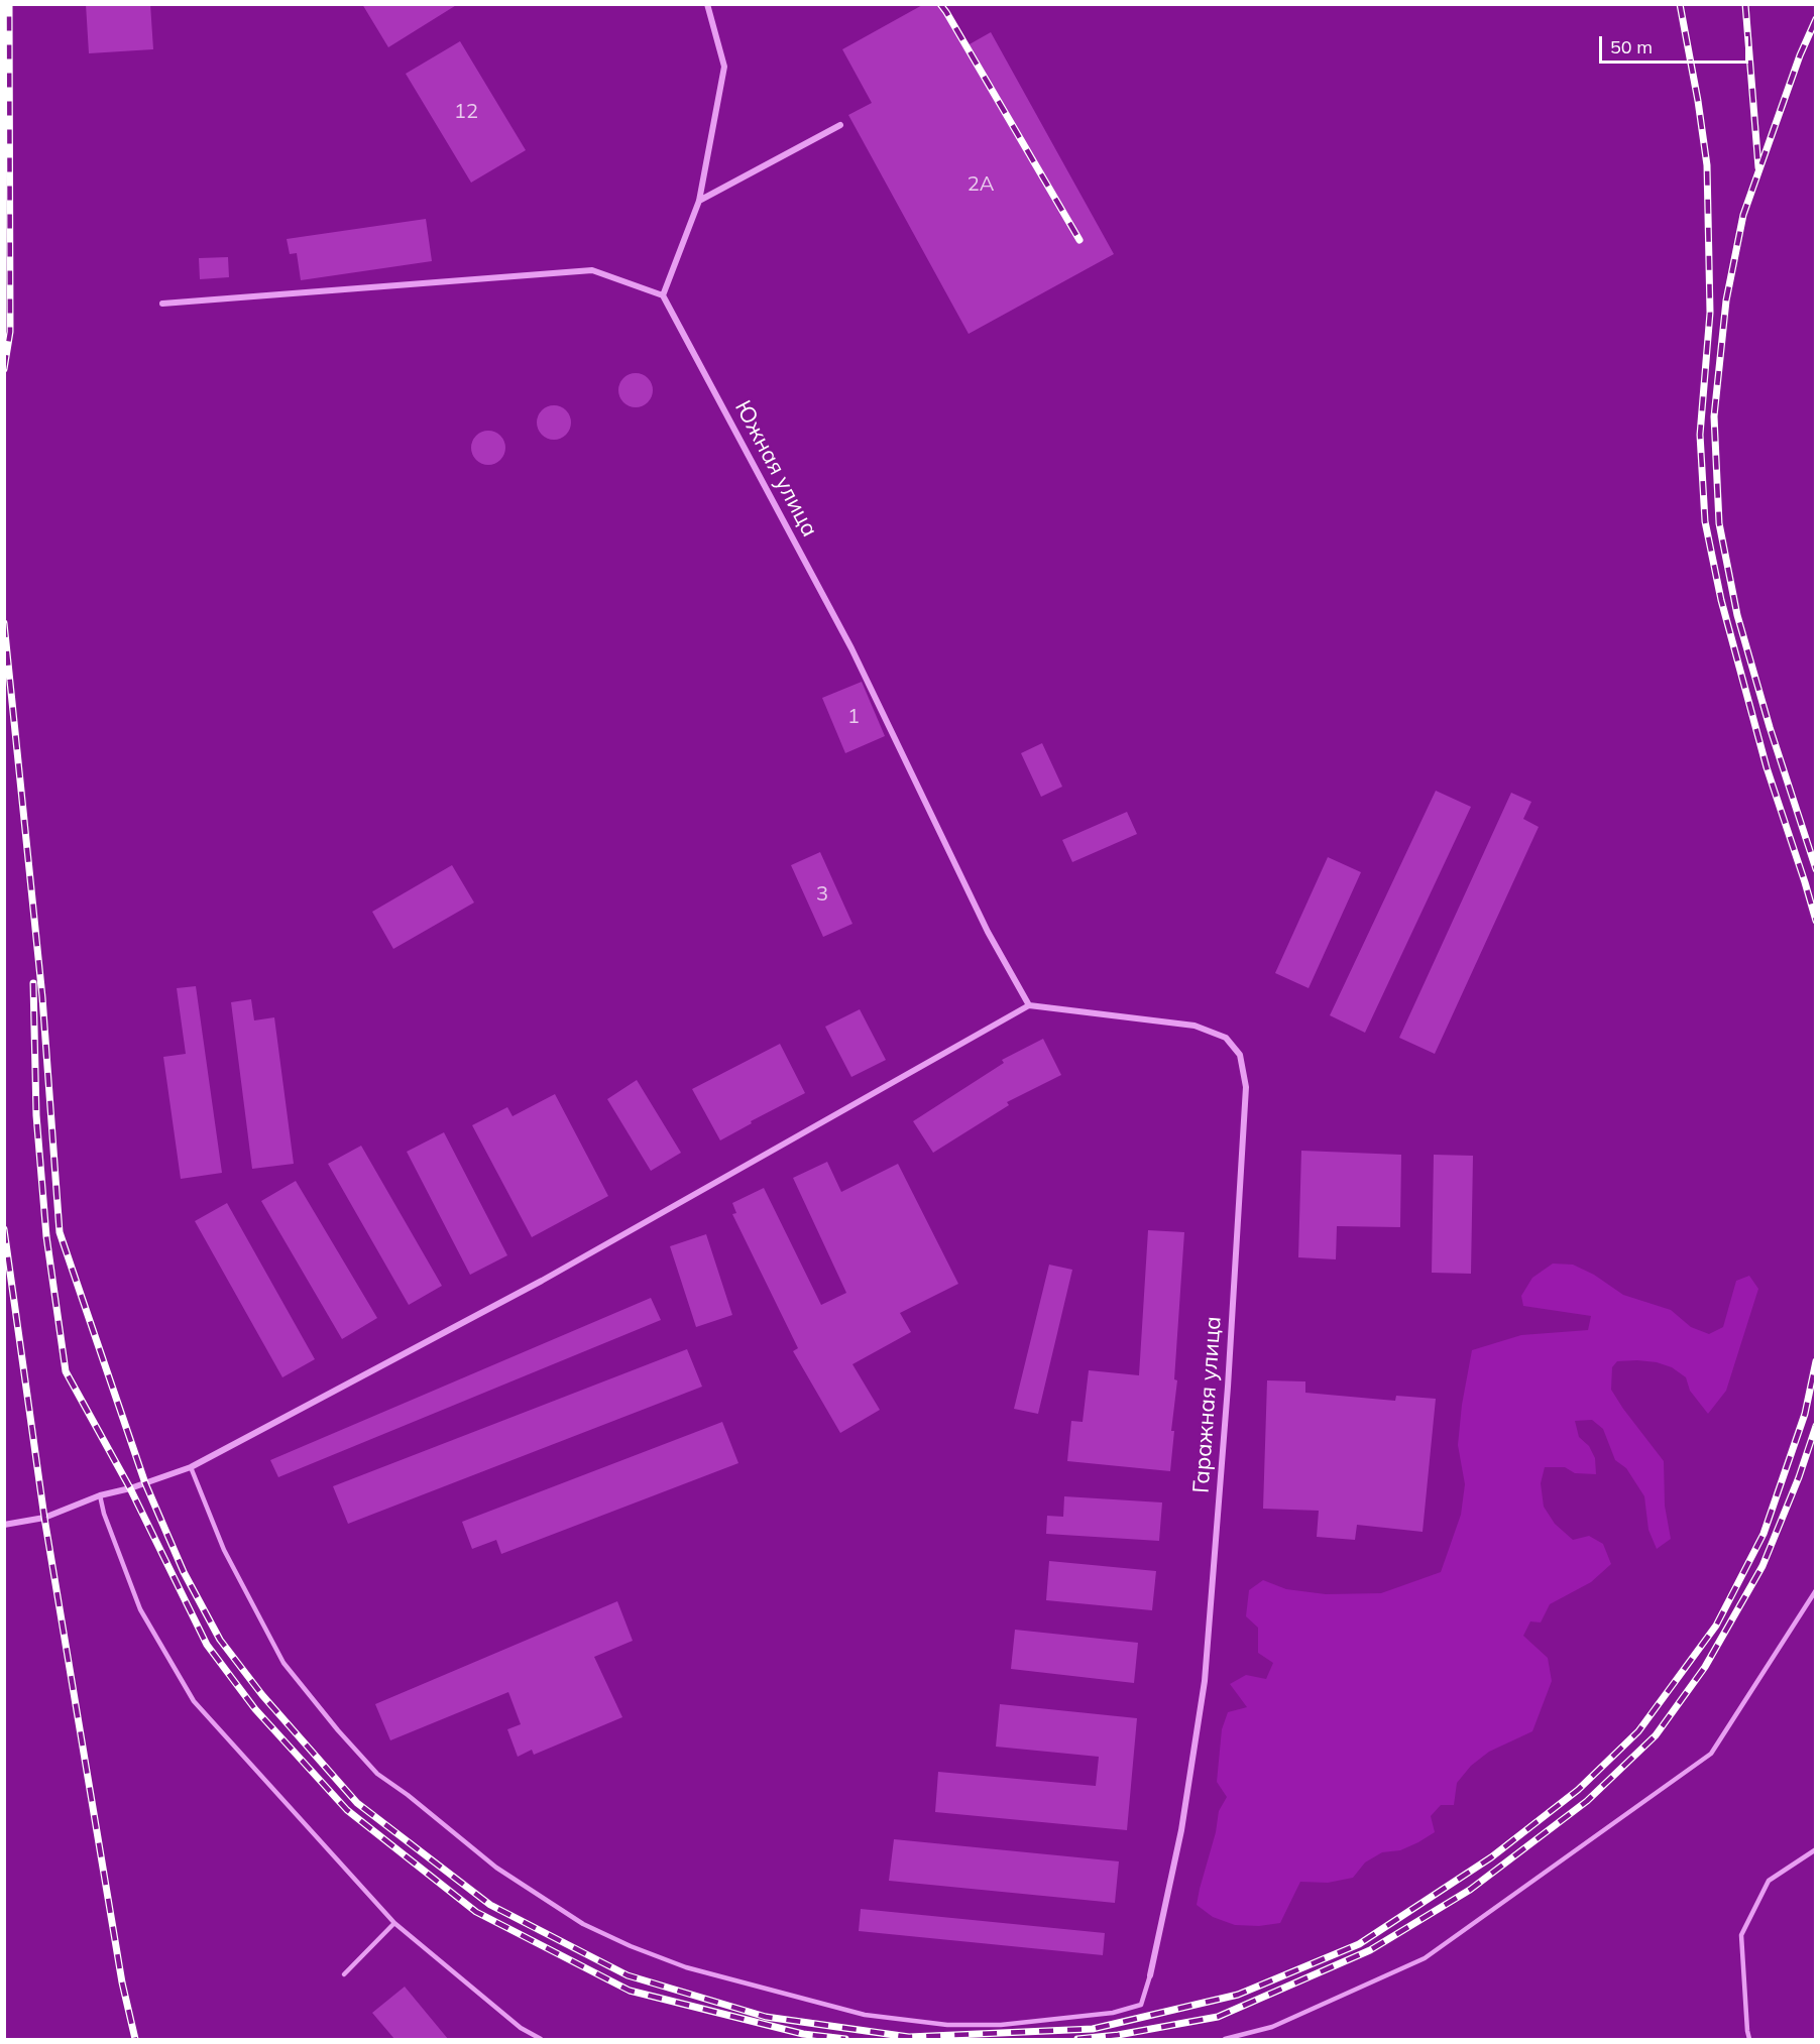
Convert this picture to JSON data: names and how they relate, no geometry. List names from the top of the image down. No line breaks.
{"streets":{"street":["Южная улица","Гаражная улица"]},"crossings":[["Южная улица","Гаражная улица"]],"house_numbers":["12","2А","1","3"],"scale_bar":"50 m"}
